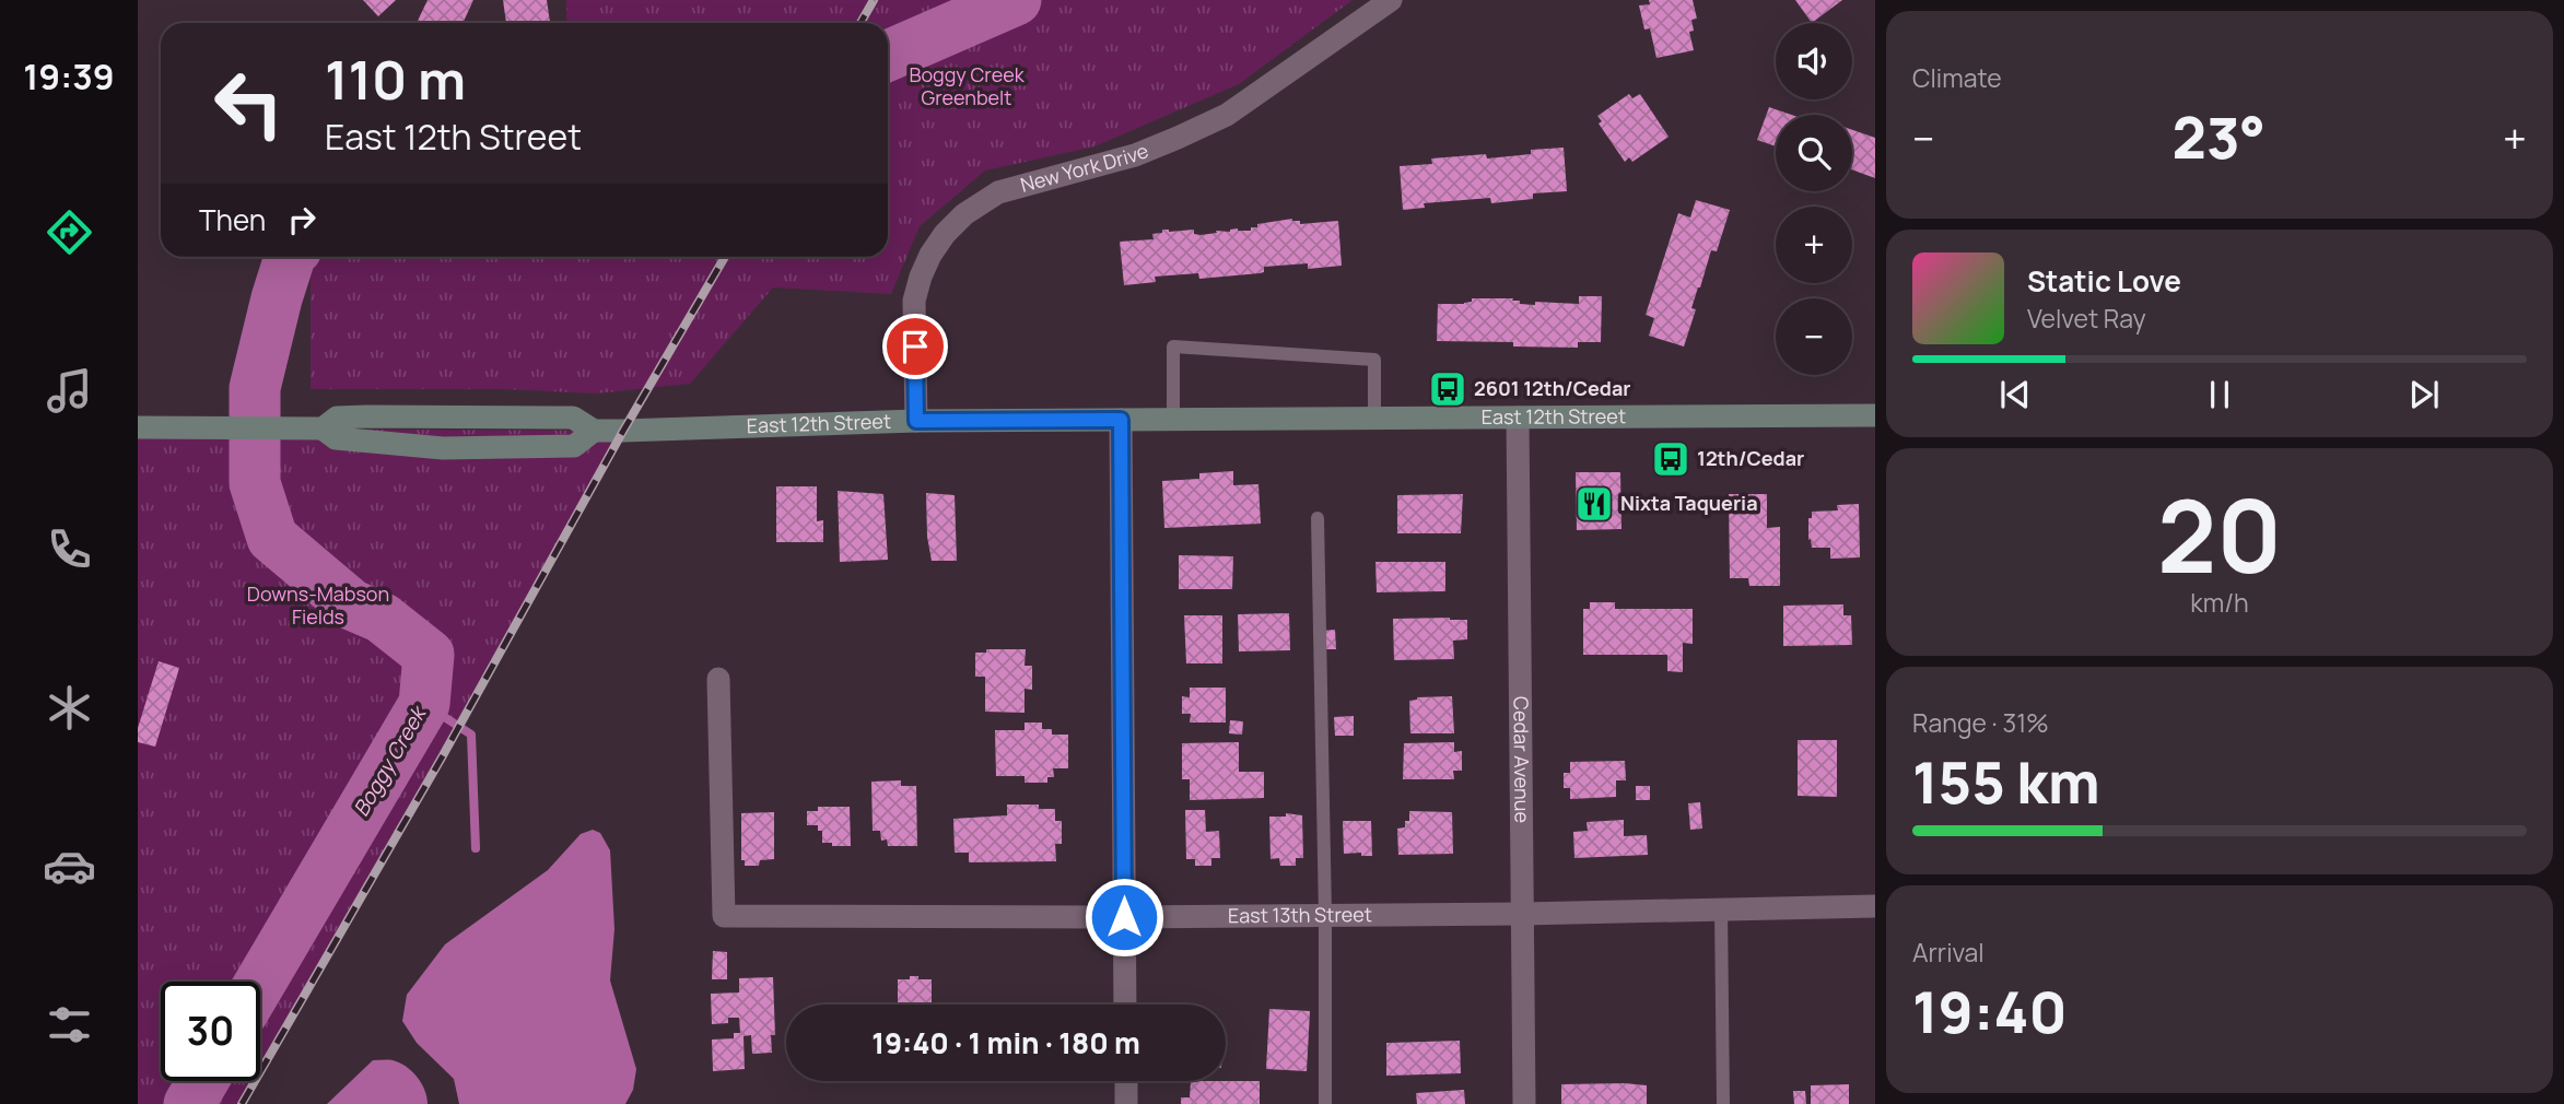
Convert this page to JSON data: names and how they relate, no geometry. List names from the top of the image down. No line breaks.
{"streets":{"street":["New York Drive","East 12th Street","Cedar Avenue","East 13th Street"]},"crossings":[["New York Drive","East 12th Street"],["East 12th Street","Cedar Avenue"],["Cedar Avenue","East 13th Street"]],"water":["Boggy Creek"],"parks":["Boggy Creek Greenbelt","Downs-Mabson Fields"],"places":{"bus stop":["2601 12th/Cedar","12th/Cedar"],"restaurant":["Nixta Taqueria"]},"page":{"tabs":"19:39","tile":["Climate",["20","km/h"],["Range · 31%","155 km"],["Arrival","19:40"]],"map_buttons":["+","−"],"turn":["110 m","East 12th Street"],"heat":["−","23°","+"],"then":"Then","song":["Static Love","Velvet Ray"],"limit":"30","trip":"19:40 · 1 min · 180 m"}}
